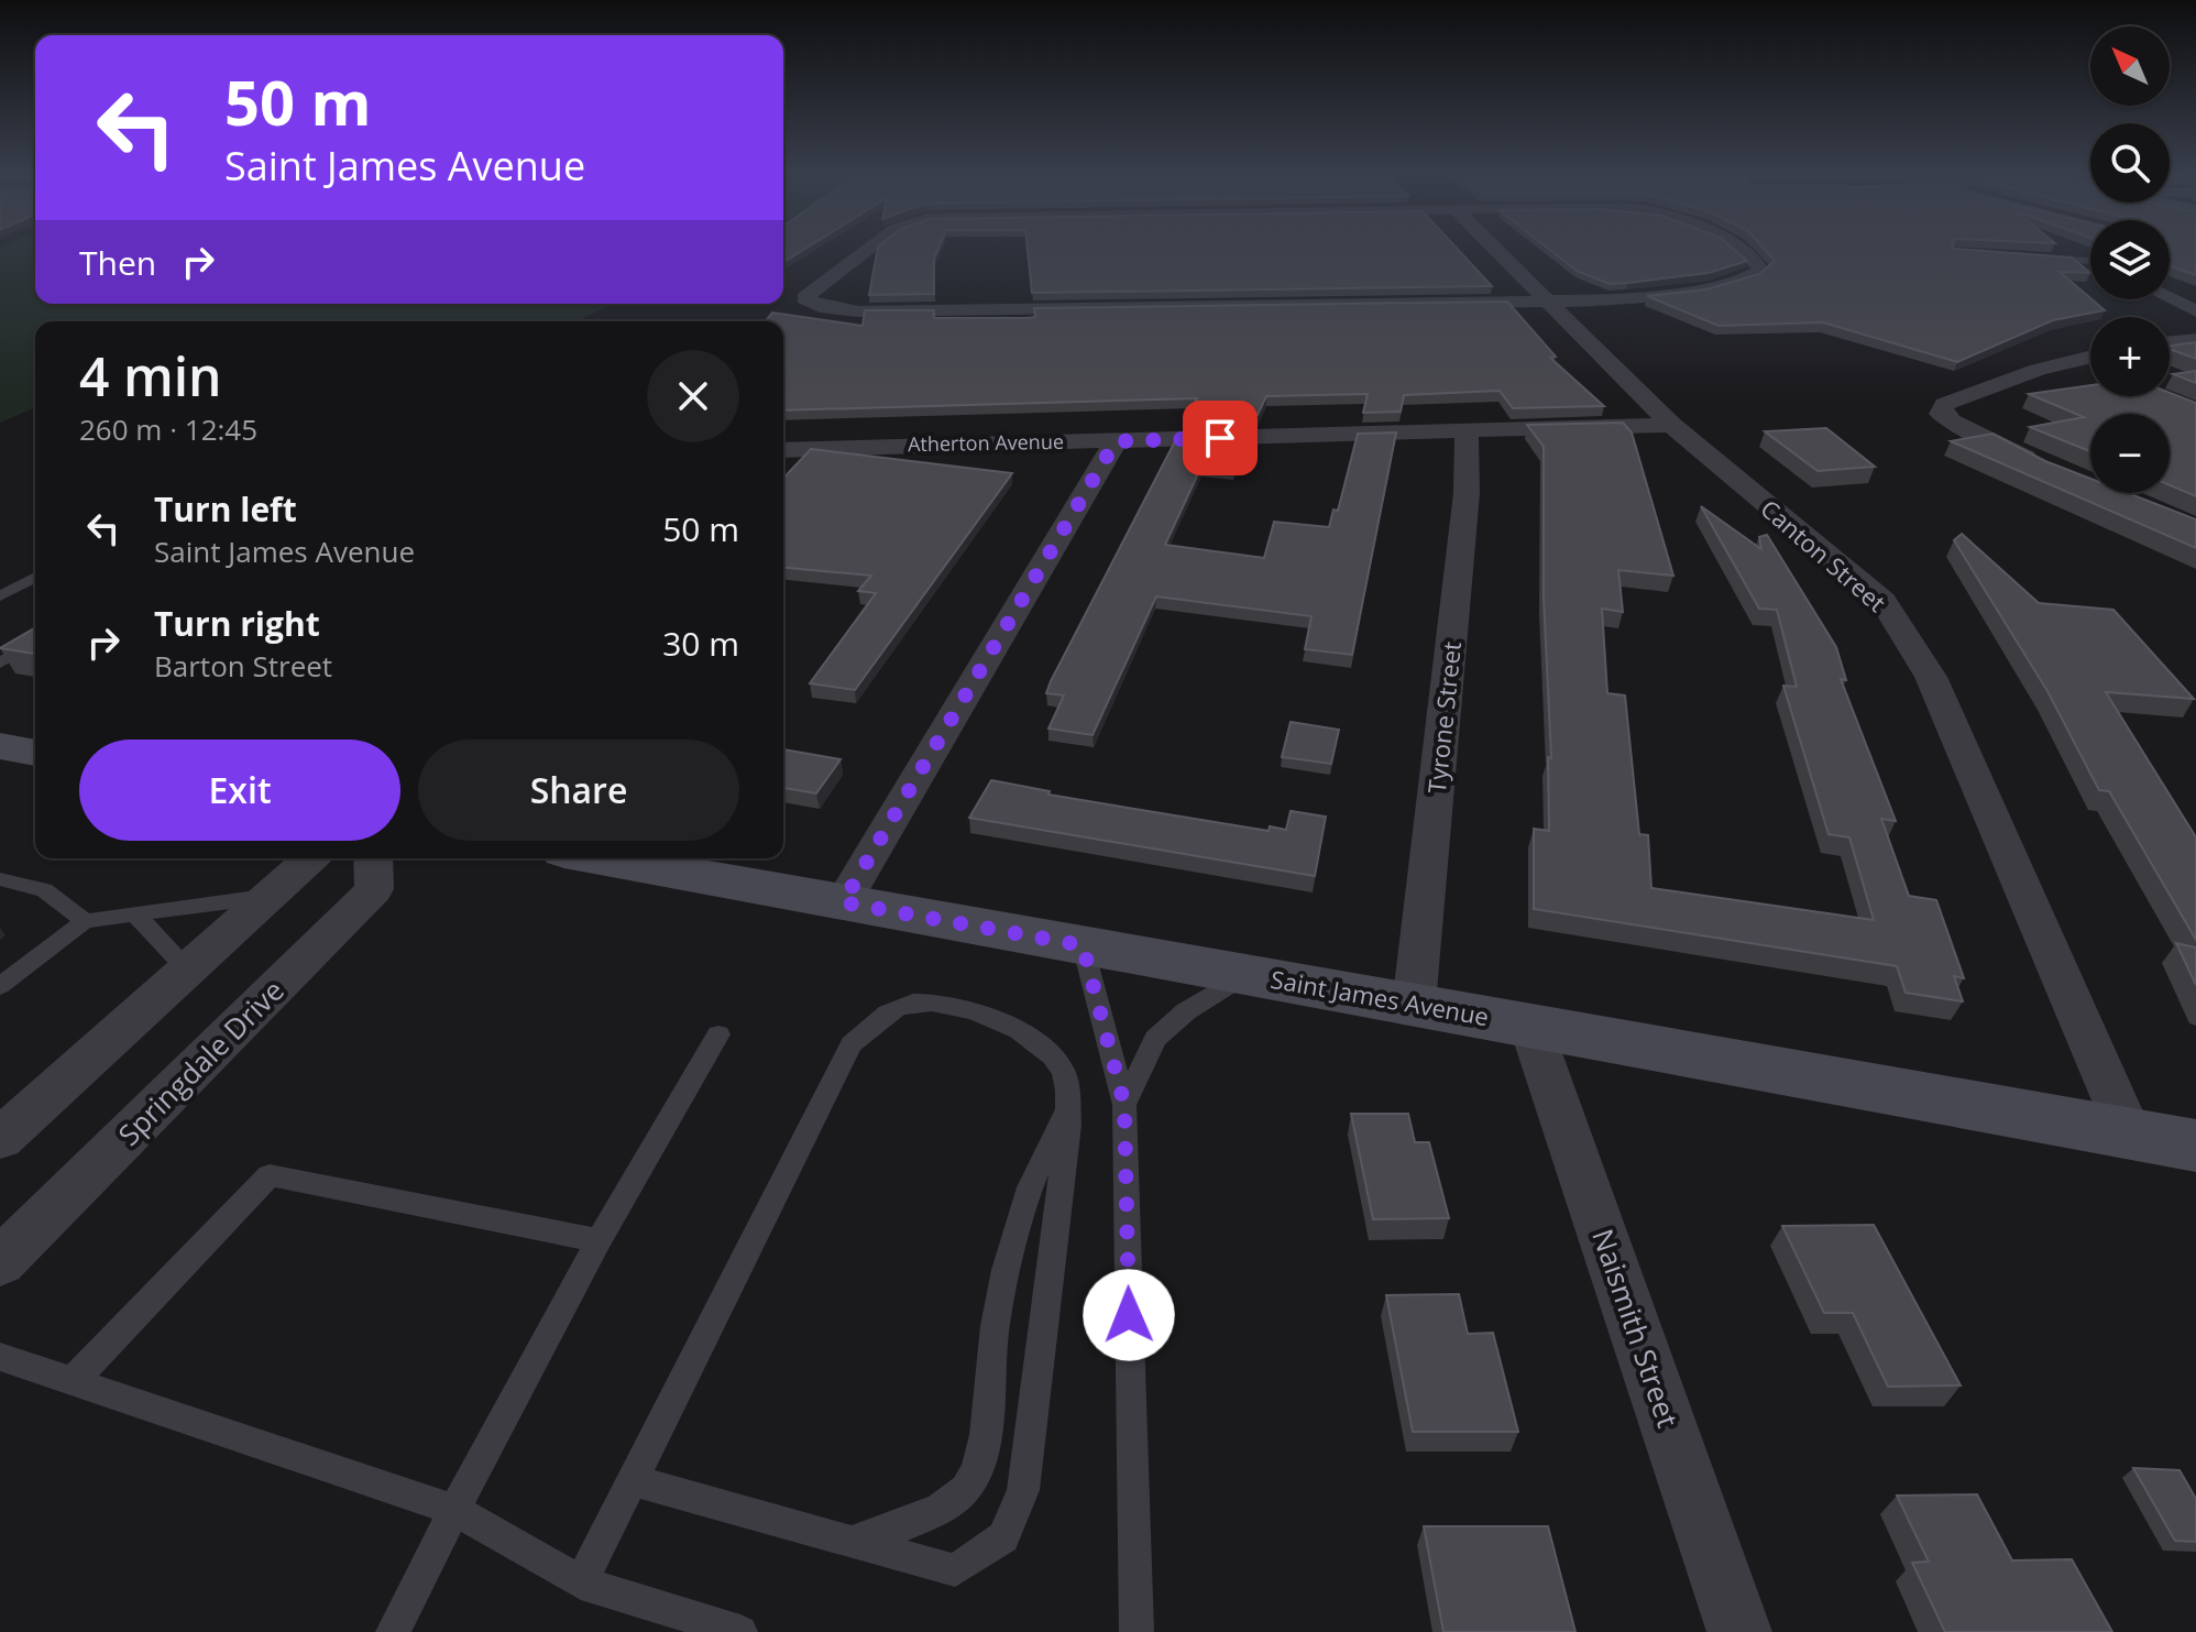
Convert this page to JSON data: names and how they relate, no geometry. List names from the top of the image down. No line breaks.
{"streets":{"main road":["Saint James Avenue"],"street":["Atherton Avenue","Canton Street","Tyrone Street","Springdale Drive","Naismith Street"]},"crossings":[["Atherton Avenue","Canton Street"],["Atherton Avenue","Tyrone Street"],["Canton Street","Saint James Avenue"],["Tyrone Street","Saint James Avenue"],["Saint James Avenue","Naismith Street"]],"north":"top left","page":{"map_buttons":["+","−"],"turn":["50 m","Saint James Avenue"],"then":"Then","heading":["4 min","260 m · 12:45"],"list":[{"name":"Turn left","note":"Saint James Avenue","value":"50 m"},{"name":"Turn right","note":"Barton Street","value":"30 m"}],"buttons":["Exit","Share"]}}
